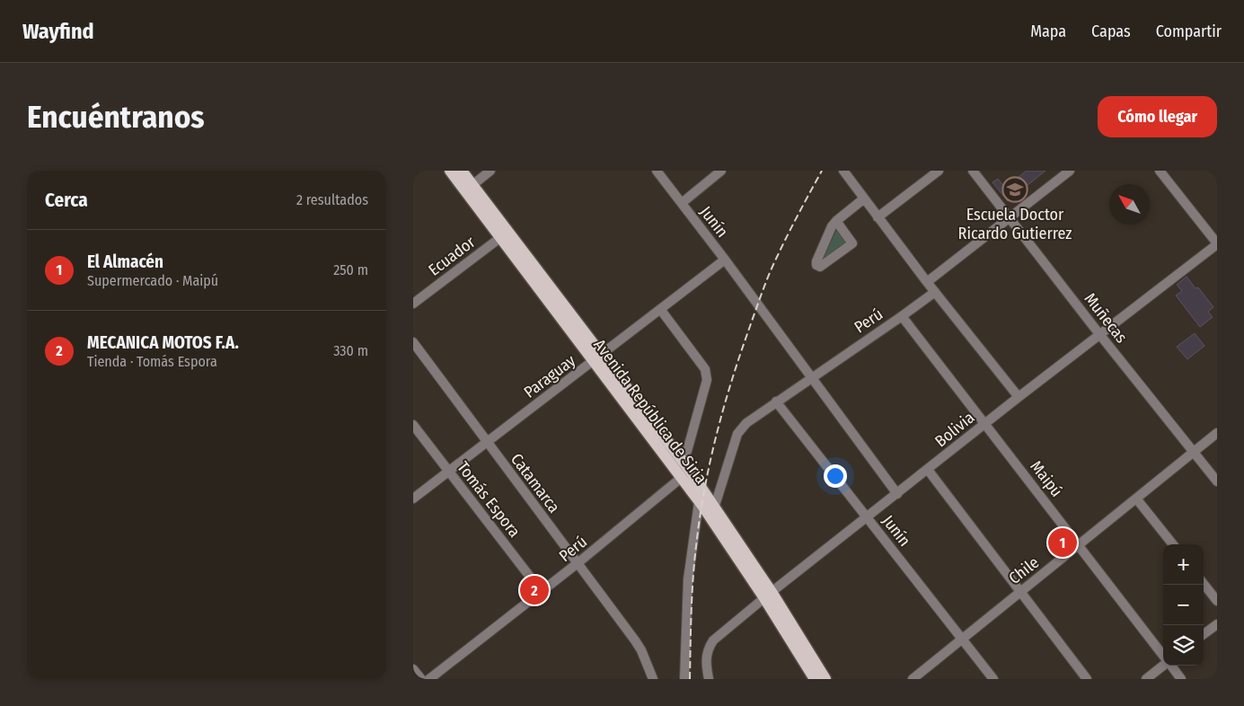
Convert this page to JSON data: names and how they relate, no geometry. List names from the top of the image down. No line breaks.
{"streets":{"main road":["Avenida República de Siria"],"street":["Junín","Ecuador","Muñecas","Perú","Paraguay","Bolivia","Maipú","Catamarca","Tomás Espora","Chile"]},"crossings":[["Junín","Perú"],["Junín","Paraguay"],["Junín","Bolivia"],["Junín","Chile"],["Ecuador","Avenida República de Siria"],["Muñecas","Bolivia"],["Muñecas","Chile"],["Perú","Avenida República de Siria"],["Perú","Maipú"],["Perú","Catamarca"],["Perú","Tomás Espora"],["Paraguay","Avenida República de Siria"],["Paraguay","Catamarca"],["Paraguay","Tomás Espora"],["Avenida República de Siria","Bolivia"],["Bolivia","Maipú"],["Maipú","Chile"]],"places":{"school or university":["Escuela Doctor Ricardo Gutierrez"]},"north":"top left","page":{"header":"Wayfind","nav":["Mapa","Capas","Compartir"],"buttons":"Cómo llegar","title":"Encuéntranos","heading":["Cerca","2 resultados"],"list":[{"mark":"1","name":"El Almacén","note":"Supermercado · Maipú","value":"250 m"},{"mark":"2","name":"MECANICA MOTOS F.A.","note":"Tienda · Tomás Espora","value":"330 m"}],"pins":["1","2"],"map_buttons":["+","−"]}}
